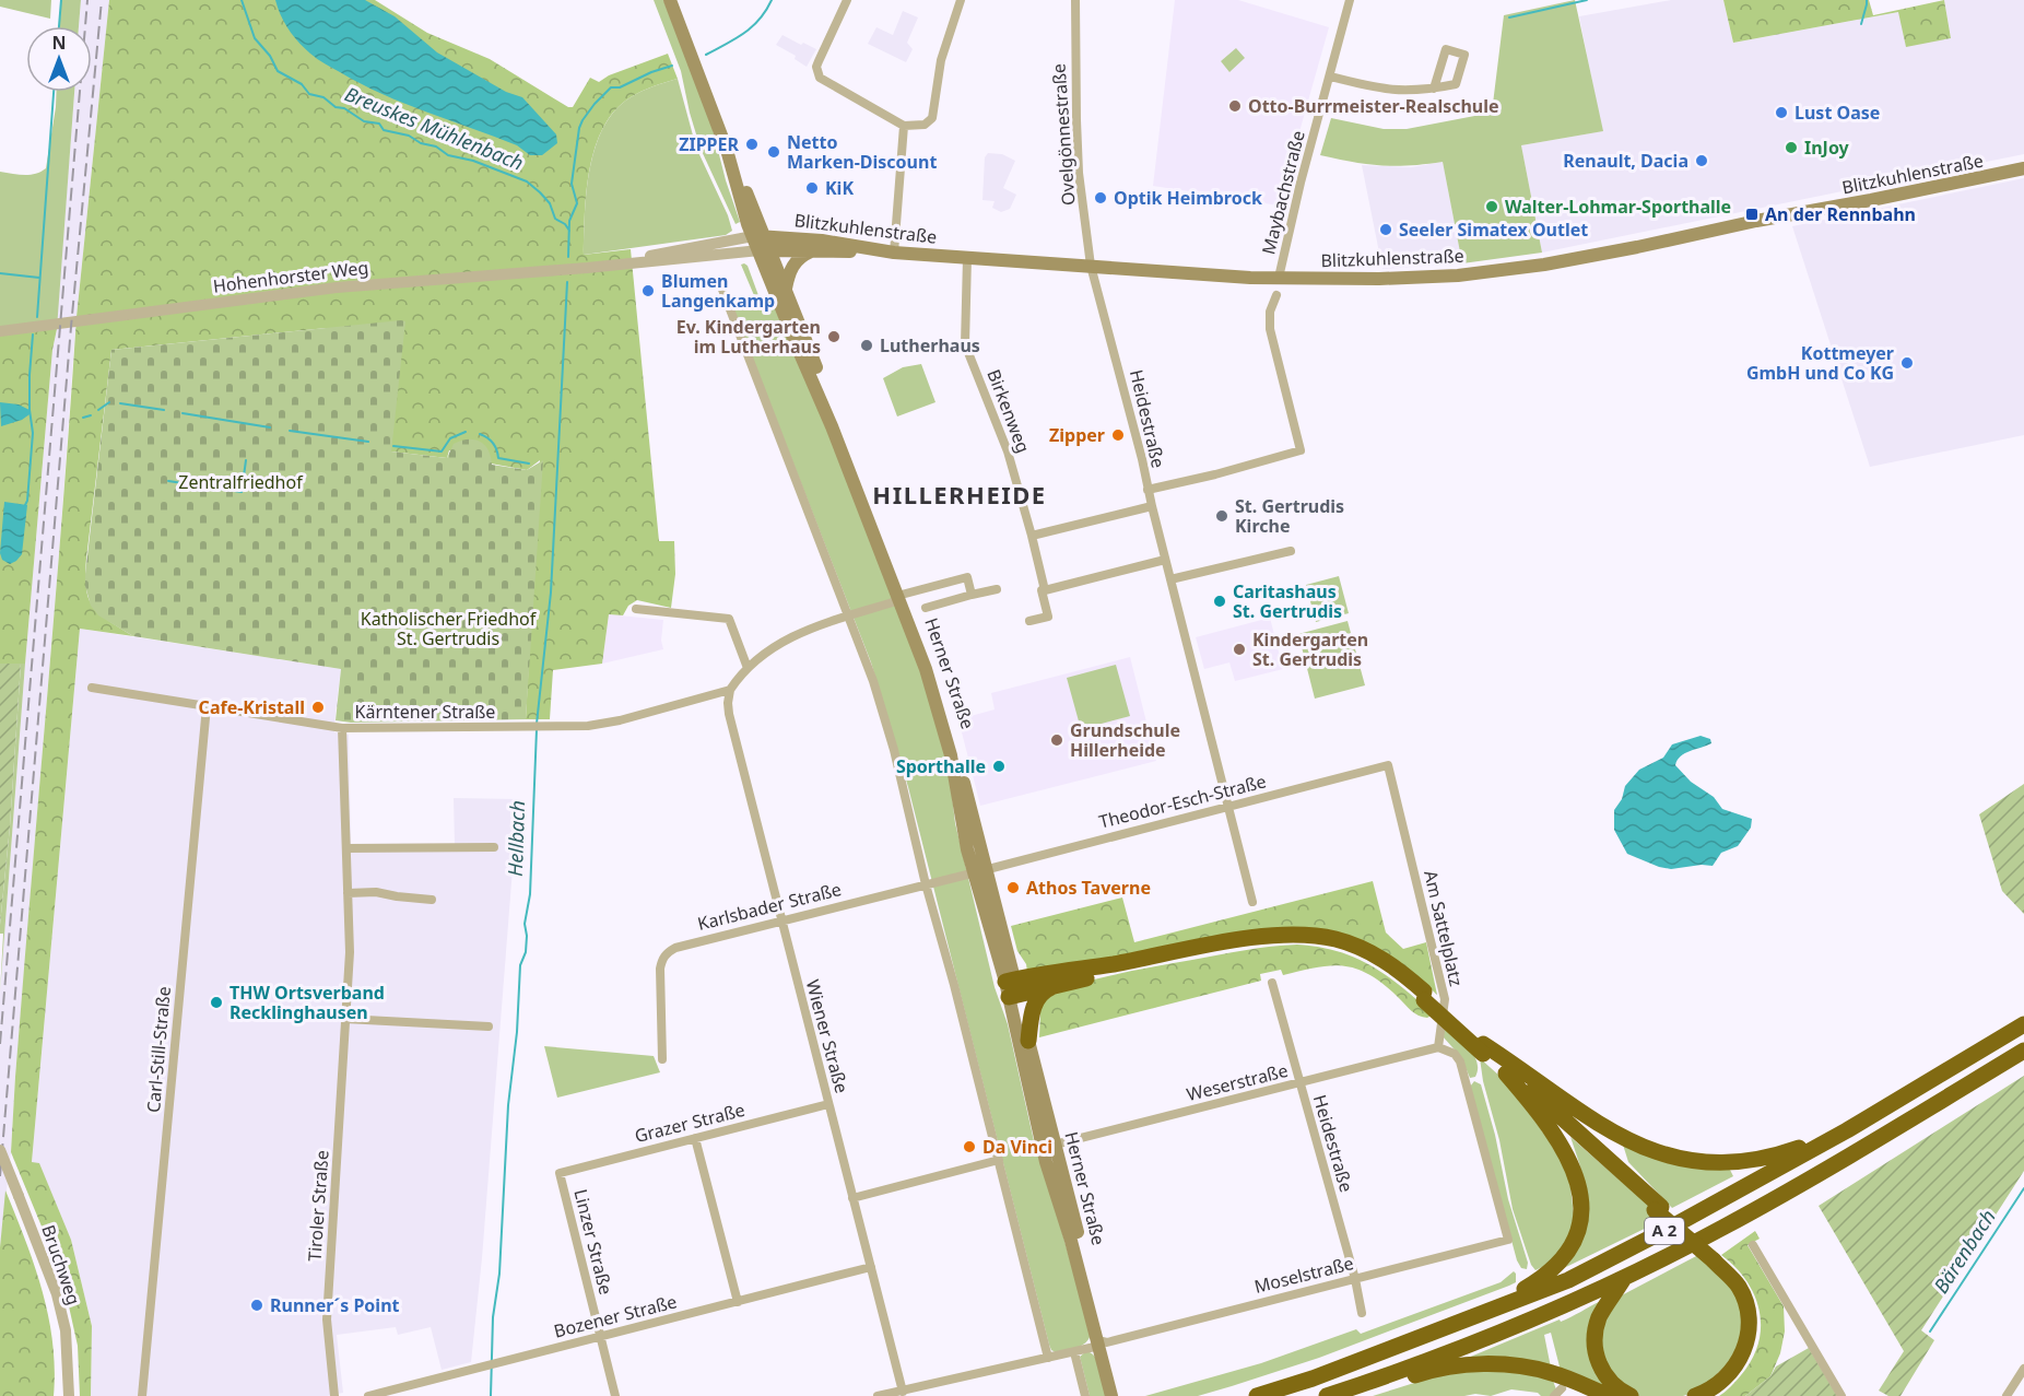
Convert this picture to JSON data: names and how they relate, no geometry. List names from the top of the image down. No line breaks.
{"streets":{"highway":["A 2"],"main road":["Blitzkuhlenstraße","Herner Straße"],"street":["Ovelgönnestraße","Maybachstraße","Hohenhorster Weg","Birkenweg","Heidestraße","Kärntener Straße","Theodor-Esch-Straße","Karlsbader Straße","Am Sattelplatz","Wiener Straße","Carl-Still-Straße","Weserstraße","Grazer Straße","Tiroler Straße","Linzer Straße","Bruchweg","Moselstraße","Bozener Straße"]},"crossings":[["Ovelgönnestraße","Blitzkuhlenstraße"],["Ovelgönnestraße","Heidestraße"],["Blitzkuhlenstraße","Maybachstraße"],["Blitzkuhlenstraße","Hohenhorster Weg"],["Blitzkuhlenstraße","Birkenweg"],["Blitzkuhlenstraße","Heidestraße"],["Blitzkuhlenstraße","Herner Straße"],["Hohenhorster Weg","Herner Straße"],["Heidestraße","Theodor-Esch-Straße"],["Heidestraße","Weserstraße"],["Heidestraße","Moselstraße"],["Herner Straße","Theodor-Esch-Straße"],["Herner Straße","Karlsbader Straße"],["Herner Straße","Weserstraße"],["Herner Straße","Moselstraße"],["Kärntener Straße","Wiener Straße"],["Kärntener Straße","Carl-Still-Straße"],["Kärntener Straße","Tiroler Straße"],["Theodor-Esch-Straße","Karlsbader Straße"],["Theodor-Esch-Straße","Am Sattelplatz"],["Karlsbader Straße","Wiener Straße"],["Am Sattelplatz","Weserstraße"],["Am Sattelplatz","Moselstraße"],["Wiener Straße","Grazer Straße"],["Wiener Straße","Moselstraße"],["Wiener Straße","Bozener Straße"],["Weserstraße","Moselstraße"],["Grazer Straße","Linzer Straße"],["Linzer Straße","Bozener Straße"]],"districts":["HILLERHEIDE"],"water":["Breuskes Mühlenbach","Hellbach","Bärenbach"],"parks":["Zentralfriedhof","Katholischer Friedhof St. Gertrudis"],"places":{"other":["Otto-Burrmeister-Realschule","Lust Oase","ZIPPER","InJoy","Netto Marken-Discount","Renault, Dacia","KiK","Optik Heimbrock","Walter-Lohmar-Sporthalle","Seeler Simatex Outlet","Blumen Langenkamp","Ev. Kindergarten im Lutherhaus","Lutherhaus","Kottmeyer GmbH und Co KG","Zipper","St. Gertrudis Kirche","Caritashaus St. Gertrudis","Kindergarten St. Gertrudis","Cafe-Kristall","Grundschule Hillerheide","Sporthalle","Athos Taverne","THW Ortsverband Recklinghausen","Da Vinci","Runner´s Point"],"transit":["An der Rennbahn"]},"north":"top"}
